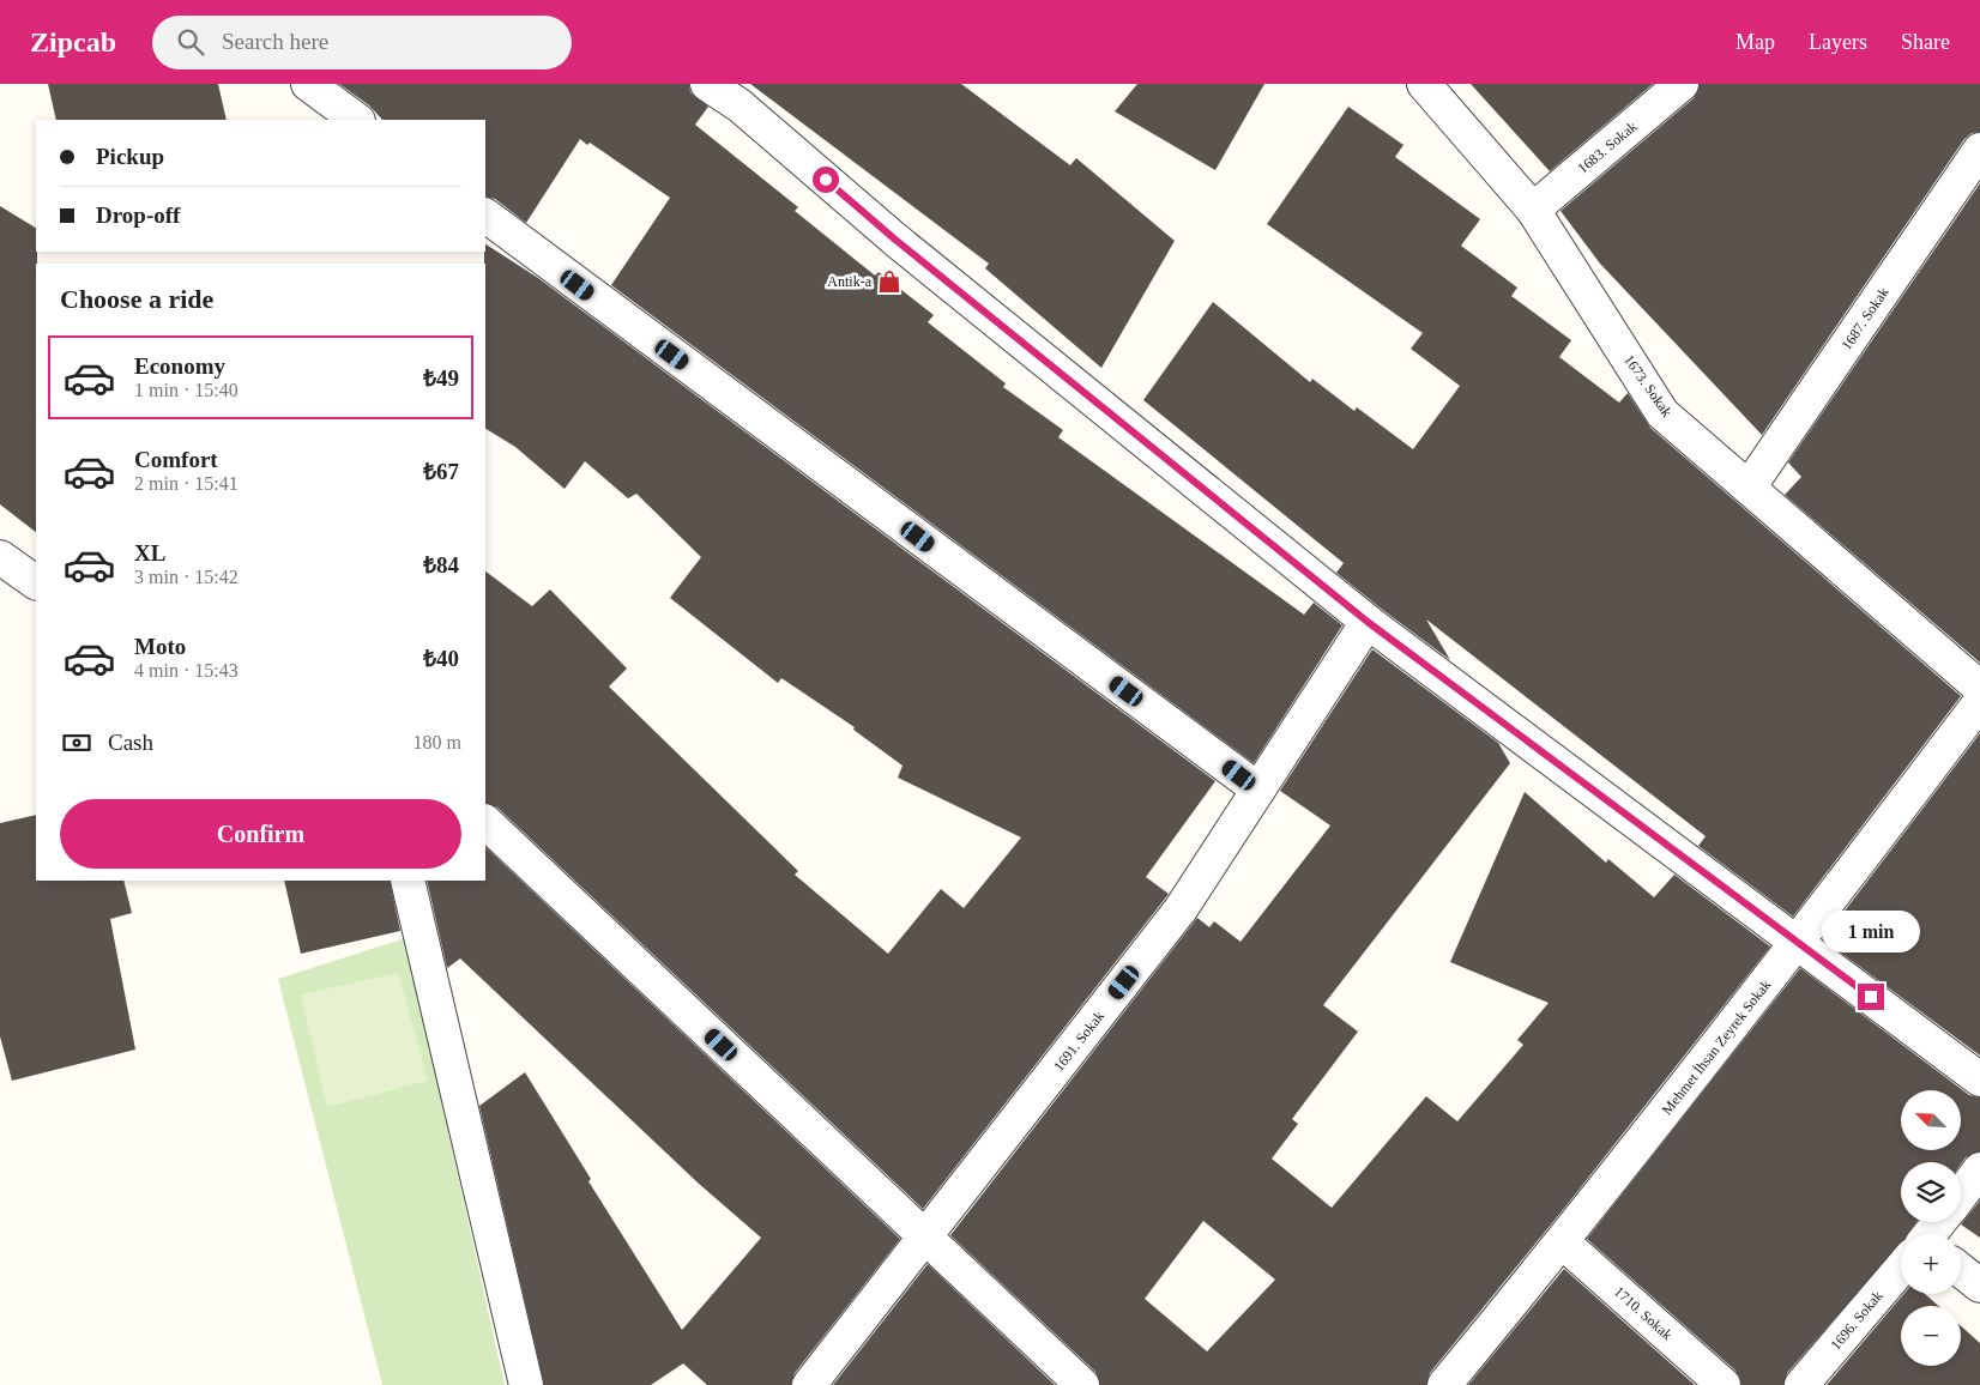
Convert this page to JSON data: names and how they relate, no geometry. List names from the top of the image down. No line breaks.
{"streets":{"street":["1683. Sokak","1687. Sokak","1673. Sokak","1691. Sokak","Mehmet İhsan Zeyrek Sokak","1710. Sokak","1696. Sokak"]},"crossings":[["1683. Sokak","1673. Sokak"],["1687. Sokak","1673. Sokak"],["Mehmet İhsan Zeyrek Sokak","1710. Sokak"]],"places":{"shop":["Antik-a"]},"north":"top left","page":{"header":"Zipcab","search":"Search here","nav":["Map","Layers","Share"],"banner":["Pickup","Drop-off"],"heading":"Choose a ride","list":[{"name":"Economy","note":"1 min · 15:40","value":"₺49"},{"name":"Comfort","note":"2 min · 15:41","value":"₺67"},{"name":"XL","note":"3 min · 15:42","value":"₺84"},{"name":"Moto","note":"4 min · 15:43","value":"₺40"}],"pay":["Cash","180 m"],"buttons":"Confirm","bubble":"1 min","map_buttons":["+","−"]}}
